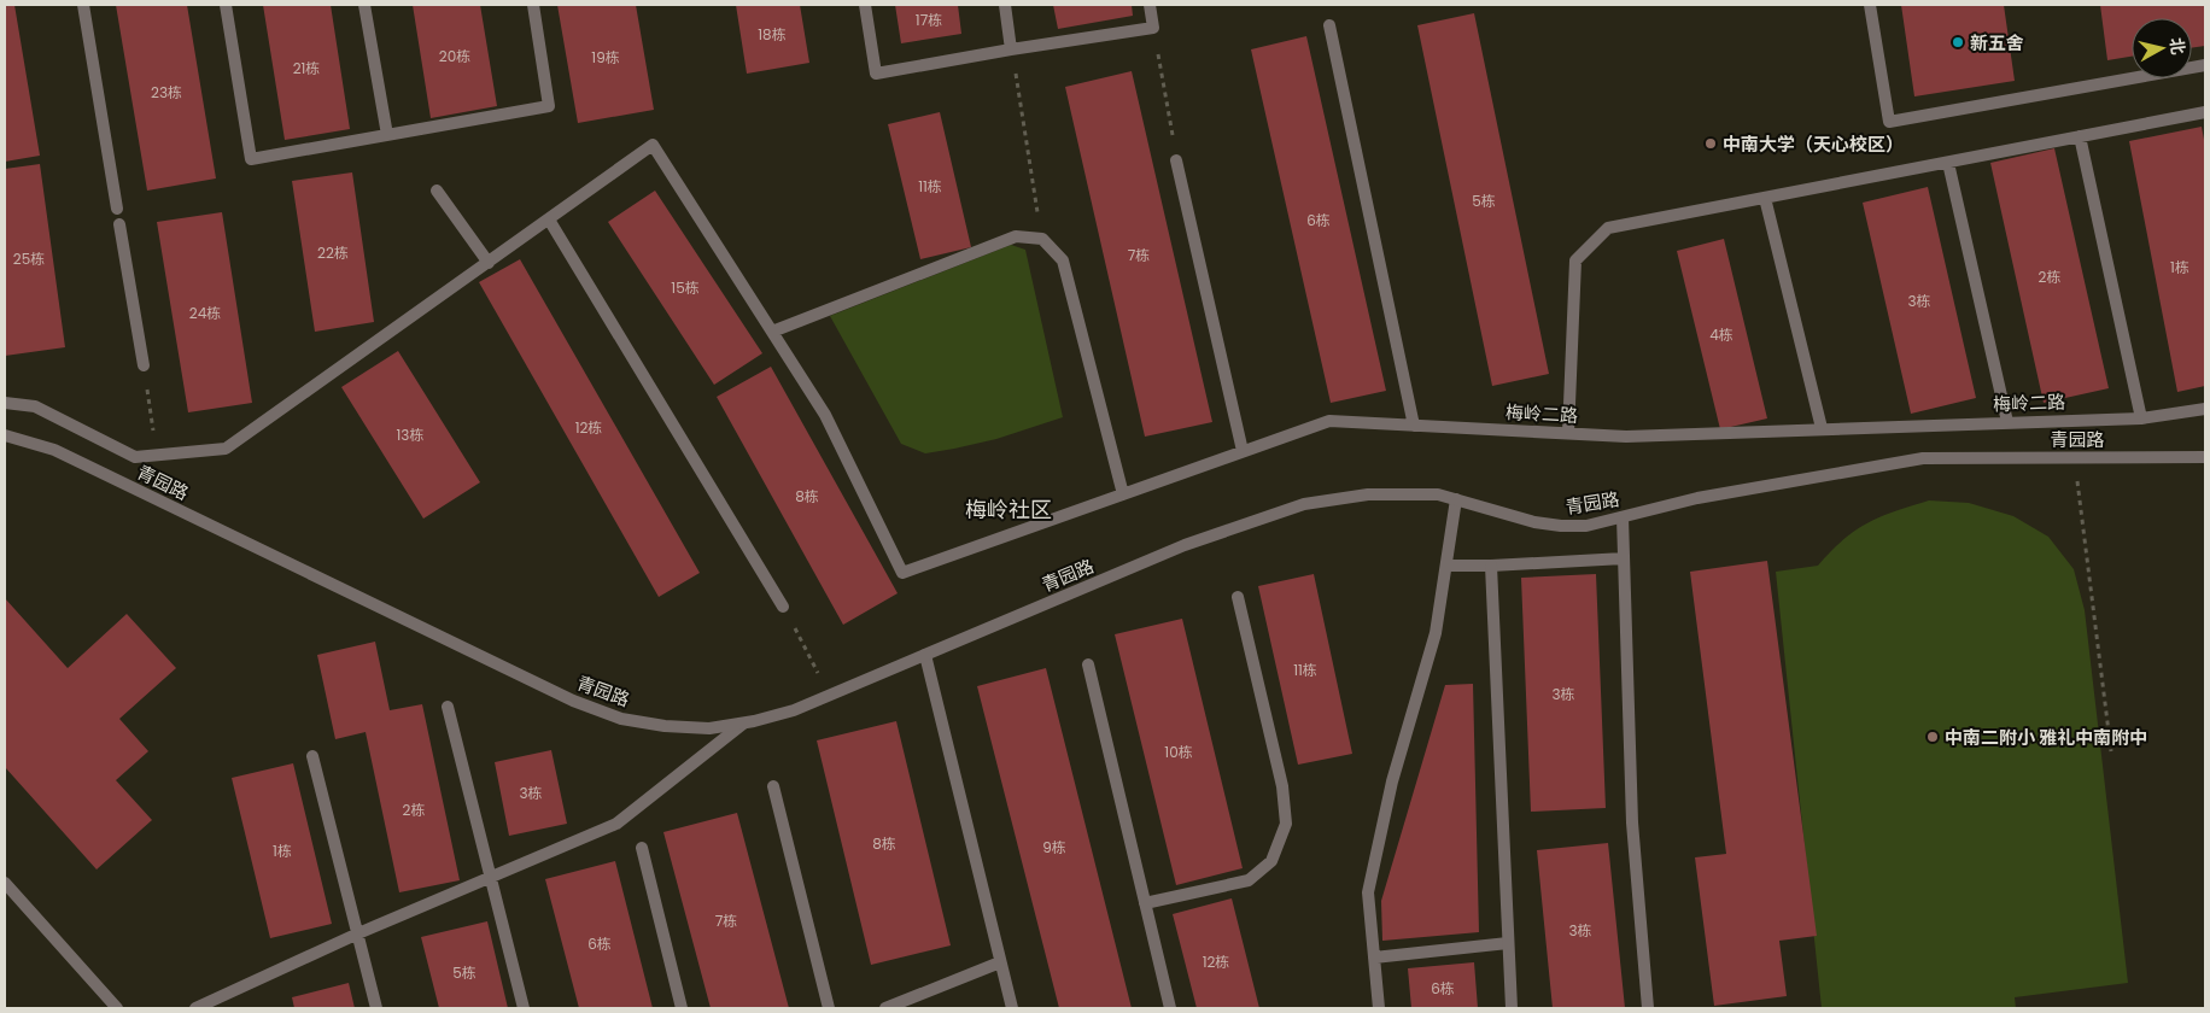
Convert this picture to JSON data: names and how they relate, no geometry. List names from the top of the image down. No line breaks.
{"streets":{"street":["梅岭二路","青园路"]},"districts":["梅岭社区"],"places":["新五舍","中南大学（天心校区）","中南二附小 雅礼中南附中"],"house_numbers":["17栋","18栋","20栋","19栋","21栋","23栋","11栋","5栋","6栋","22栋","7栋","25栋","1栋","2栋","15栋","3栋","24栋","4栋","12栋","13栋","8栋","11栋","3栋","10栋","3栋","2栋","8栋","9栋","1栋","7栋","3栋","6栋","12栋","5栋","6栋"],"north":"right"}
